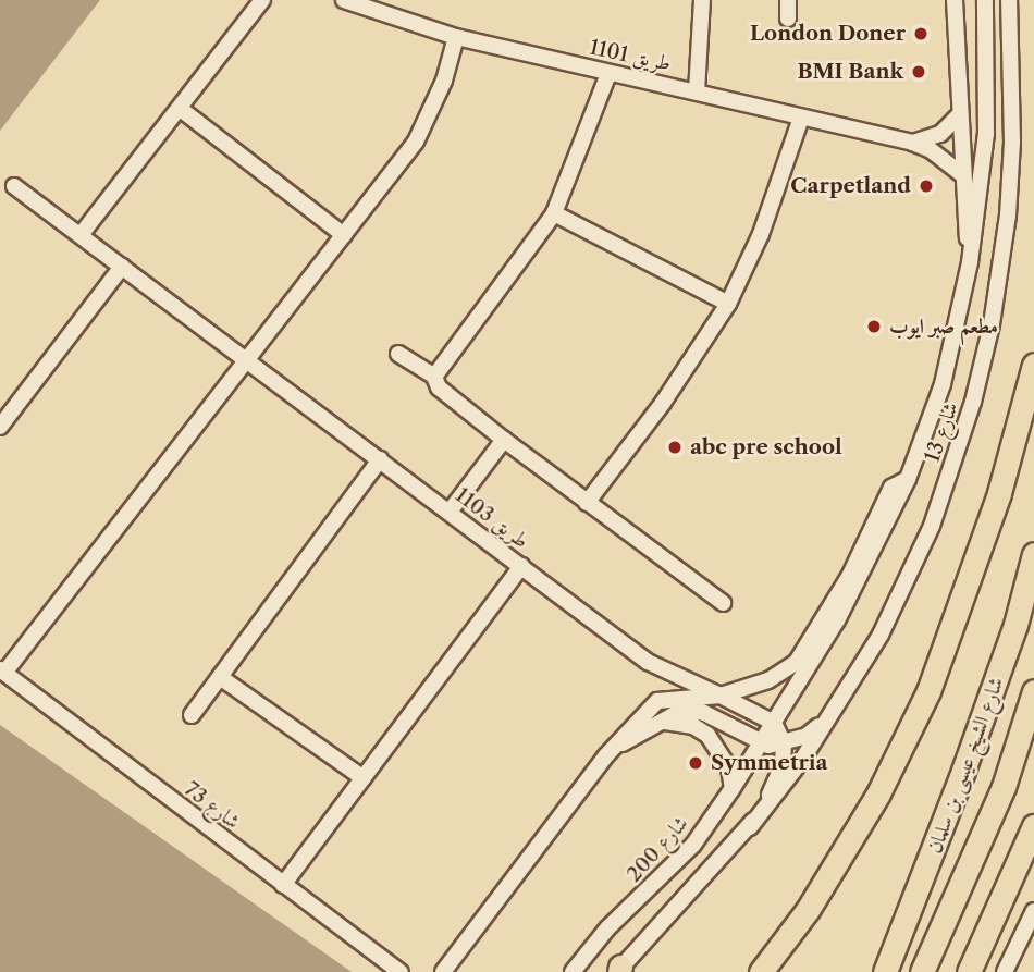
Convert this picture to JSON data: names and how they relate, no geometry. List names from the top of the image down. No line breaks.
{"streets":{"highway":["شارع الشيخ عيسى بن سلمان"],"street":["طريق 1101","شارع 13","طريق 1103","شارع 73","شارع 200"]},"crossings":[["شارع 13","شارع 200"]],"places":["London Doner","BMI Bank","Carpetland","مطعم صبر ايوب","abc pre school","Symmetria"]}
